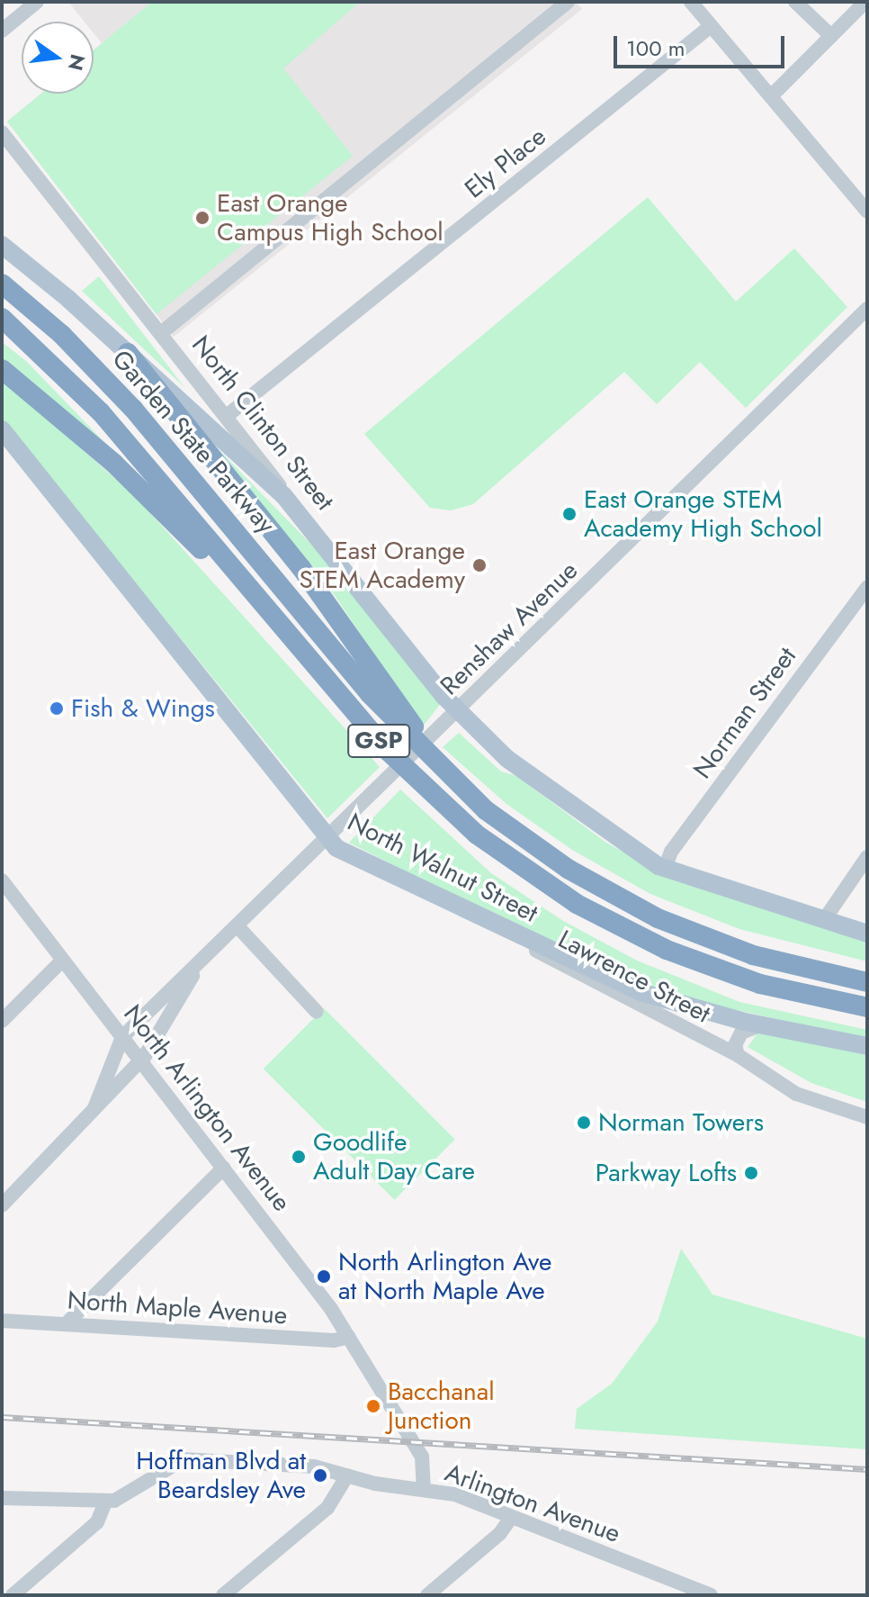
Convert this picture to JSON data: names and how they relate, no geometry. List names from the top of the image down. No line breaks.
{"streets":{"highway":["Garden State Parkway","GSP"],"main road":["North Clinton Street","North Walnut Street"],"street":["Ely Place","Renshaw Avenue","Norman Street","Lawrence Street","North Arlington Avenue","North Maple Avenue","Arlington Avenue"]},"crossings":[["Ely Place","North Clinton Street"],["North Clinton Street","Renshaw Avenue"],["North Clinton Street","Norman Street"],["Renshaw Avenue","North Walnut Street"],["Renshaw Avenue","North Arlington Avenue"],["North Walnut Street","Lawrence Street"],["North Arlington Avenue","North Maple Avenue"],["North Arlington Avenue","Arlington Avenue"]],"places":["East Orange Campus High School","East Orange STEM Academy High School","East Orange STEM Academy","Fish & Wings","Norman Towers","Goodlife Adult Day Care","Parkway Lofts","North Arlington Ave at North Maple Ave","Bacchanal Junction","Hoffman Blvd at Beardsley Ave"],"scale_bar":"100 m","north":"right"}
